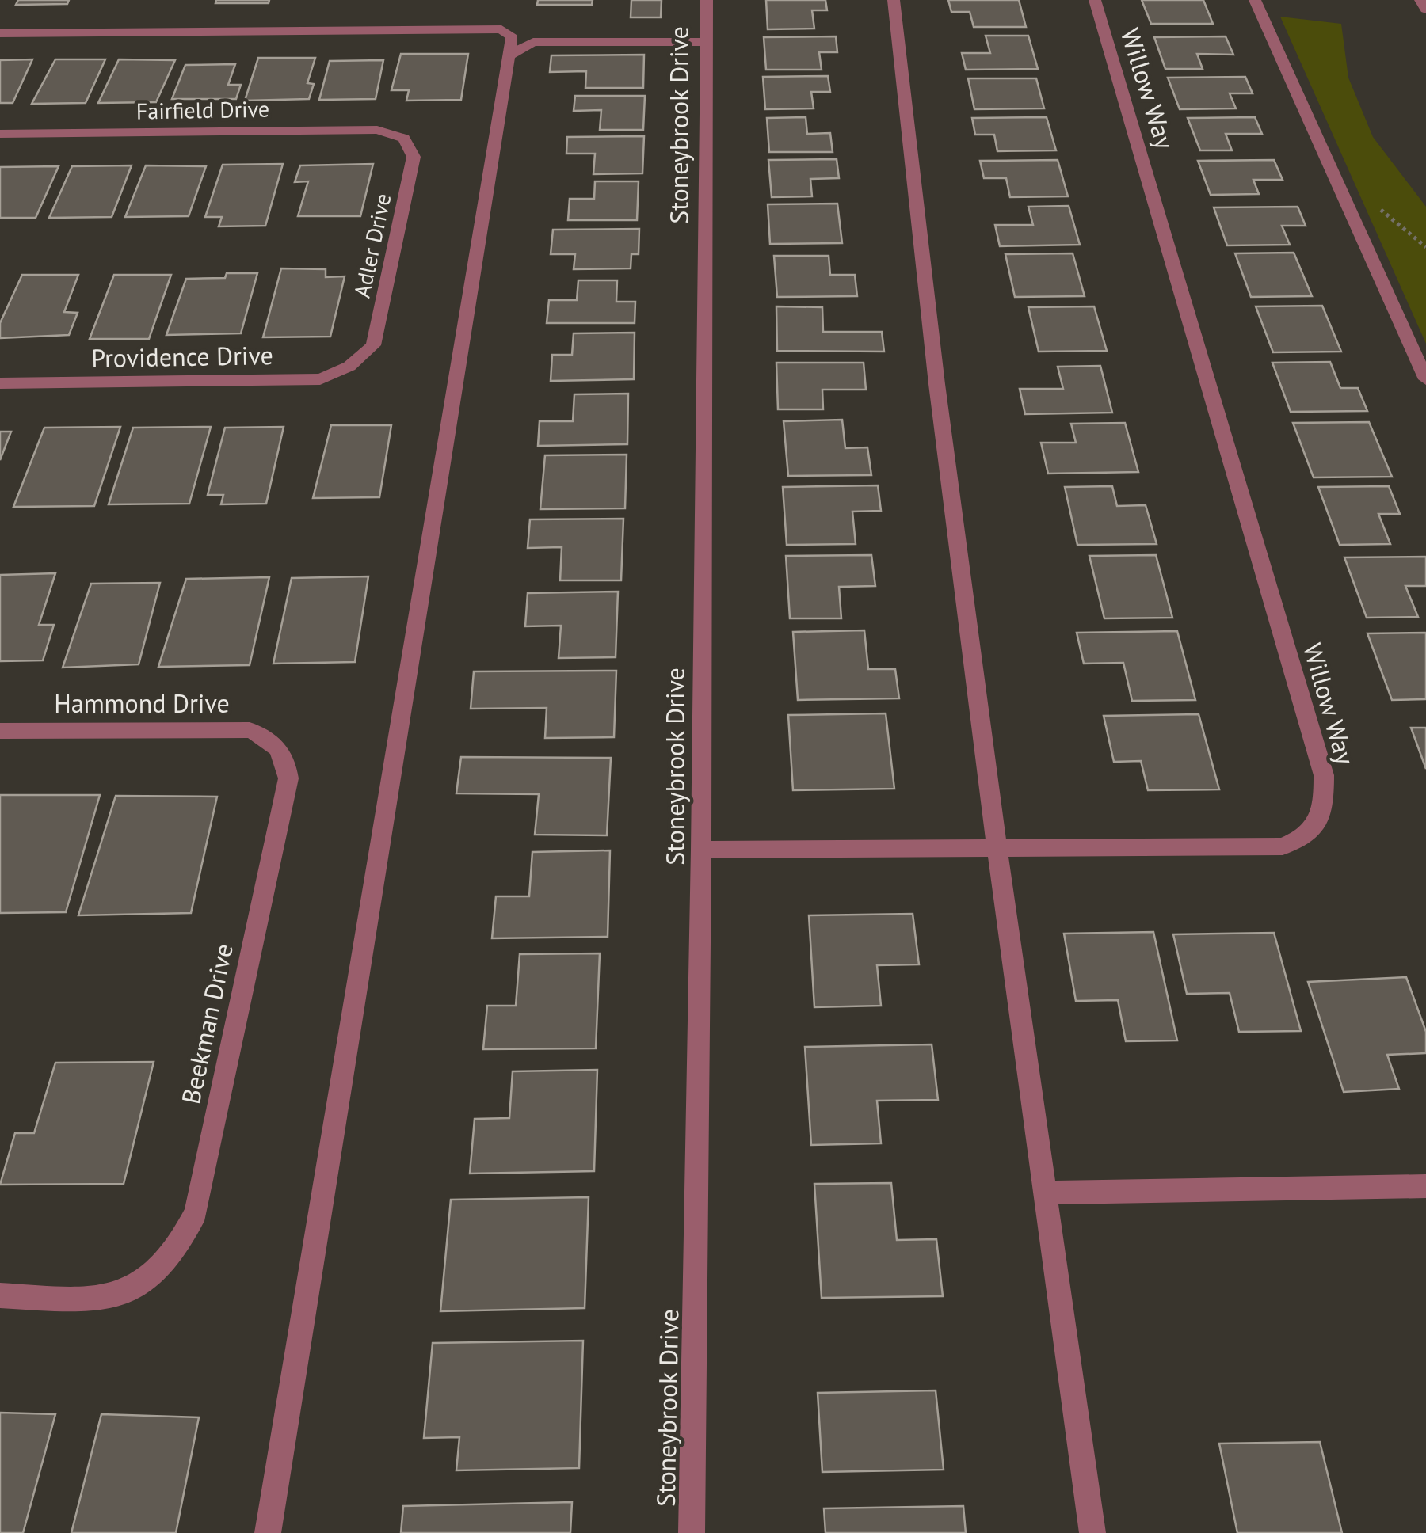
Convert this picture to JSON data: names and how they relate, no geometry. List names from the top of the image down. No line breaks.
{"streets":{"street":["Willow Way","Fairfield Drive","Stoneybrook Drive","Adler Drive","Providence Drive","Hammond Drive","Beekman Drive"]},"crossings":[["Willow Way","Stoneybrook Drive"],["Fairfield Drive","Adler Drive"],["Adler Drive","Providence Drive"],["Hammond Drive","Beekman Drive"]]}
